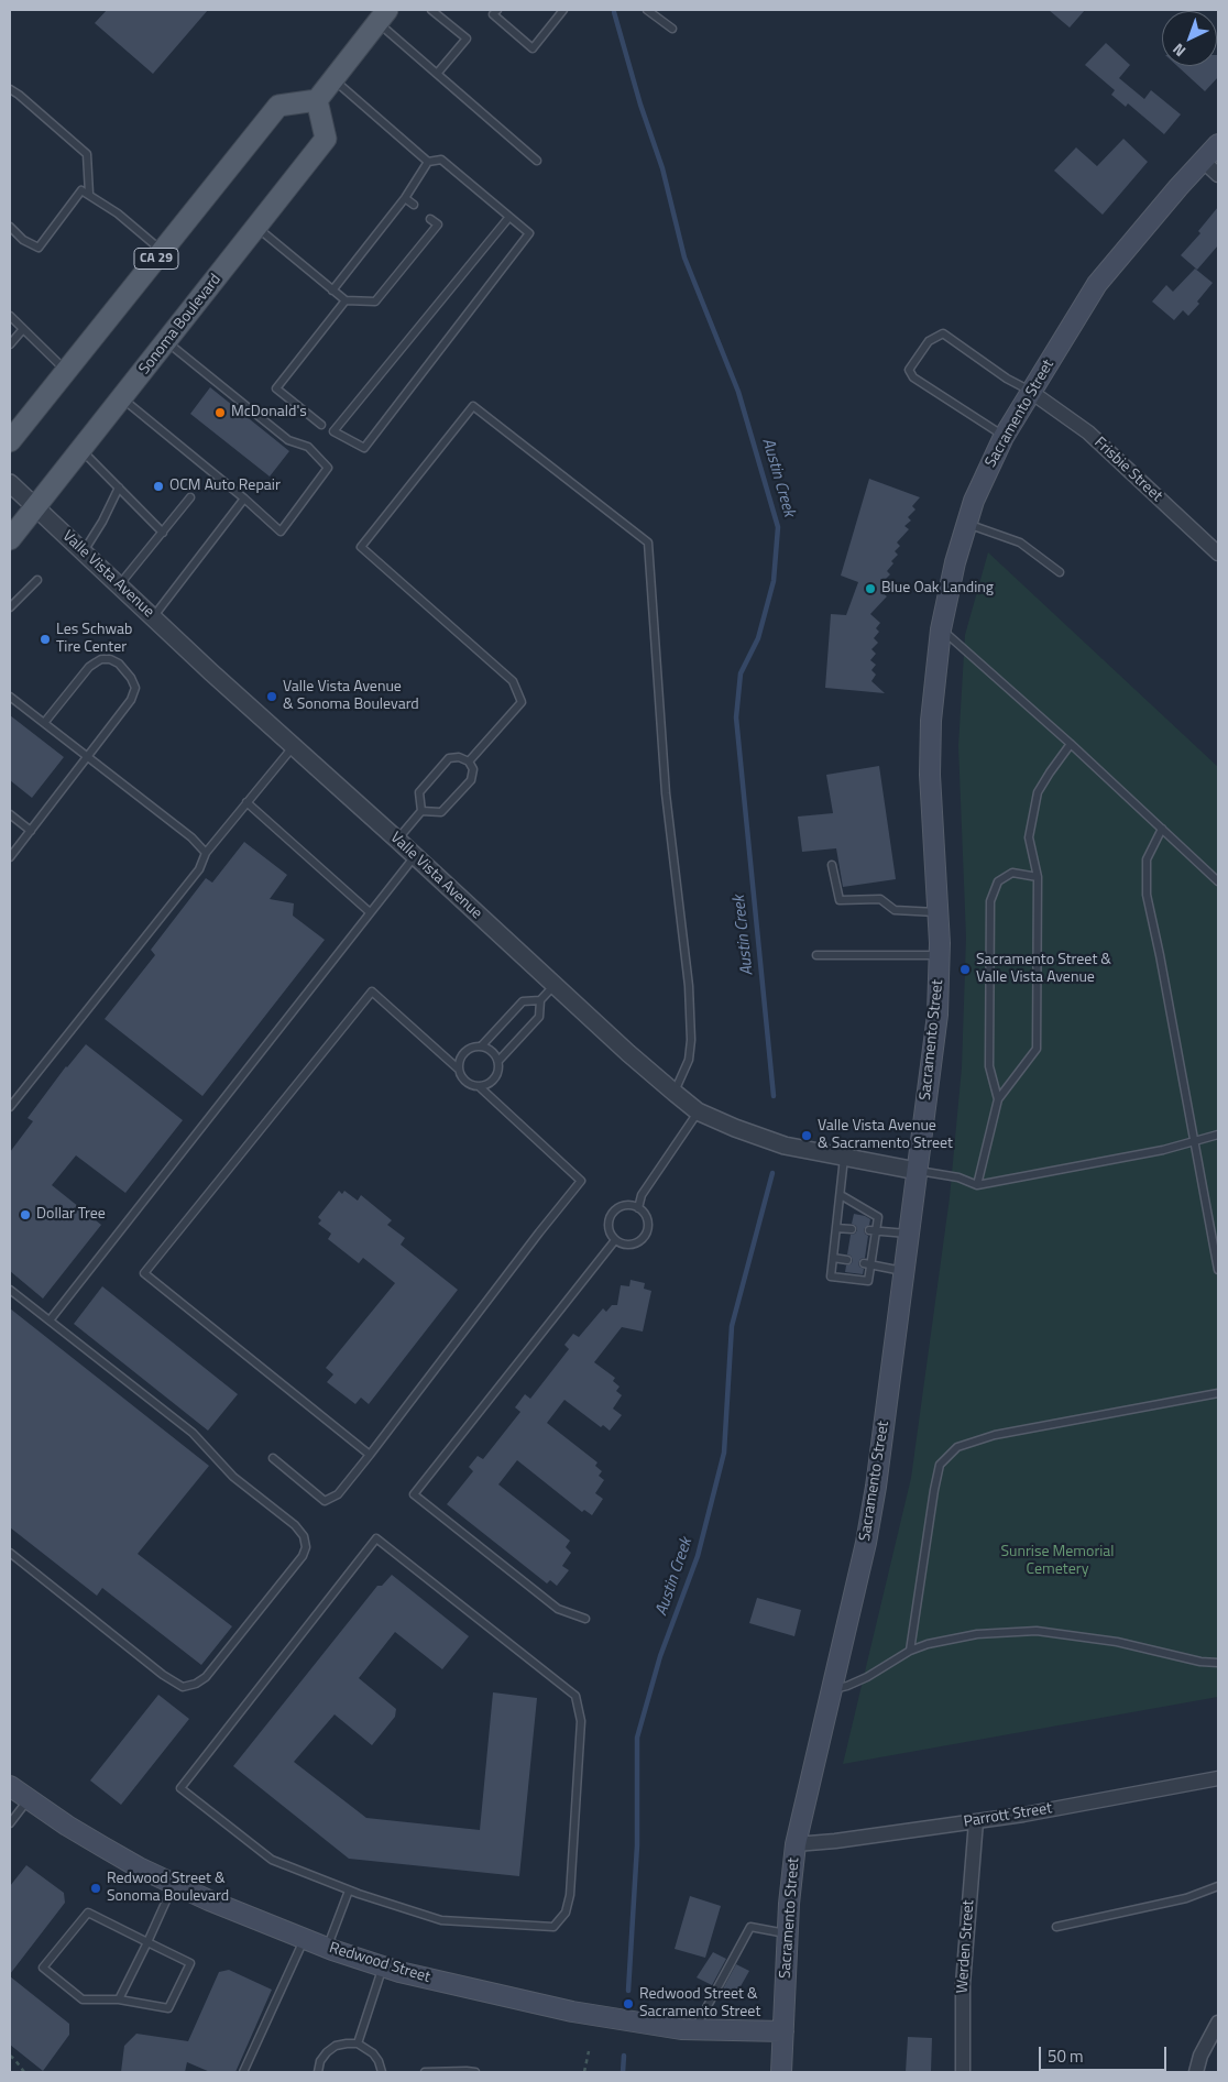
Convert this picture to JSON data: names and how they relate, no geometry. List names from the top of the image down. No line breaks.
{"streets":{"main road":["CA 29","Sonoma Boulevard","Sacramento Street","Redwood Street"],"street":["Frisbie Street","Valle Vista Avenue","Parrott Street","Werden Street"]},"crossings":[["CA 29","Sonoma Boulevard"],["Sonoma Boulevard","Valle Vista Avenue"],["Sacramento Street","Frisbie Street"],["Sacramento Street","Valle Vista Avenue"],["Sacramento Street","Parrott Street"],["Sacramento Street","Redwood Street"],["Parrott Street","Werden Street"]],"water":["Austin Creek"],"parks":["Sunrise Memorial Cemetery"],"places":["McDonald's","OCM Auto Repair","Blue Oak Landing","Les Schwab Tire Center","Valle Vista Avenue & Sonoma Boulevard","Sacramento Street & Valle Vista Avenue","Valle Vista Avenue & Sacramento Street","Dollar Tree","Redwood Street & Sonoma Boulevard","Redwood Street & Sacramento Street"],"scale_bar":"50 m","north":"bottom left"}
